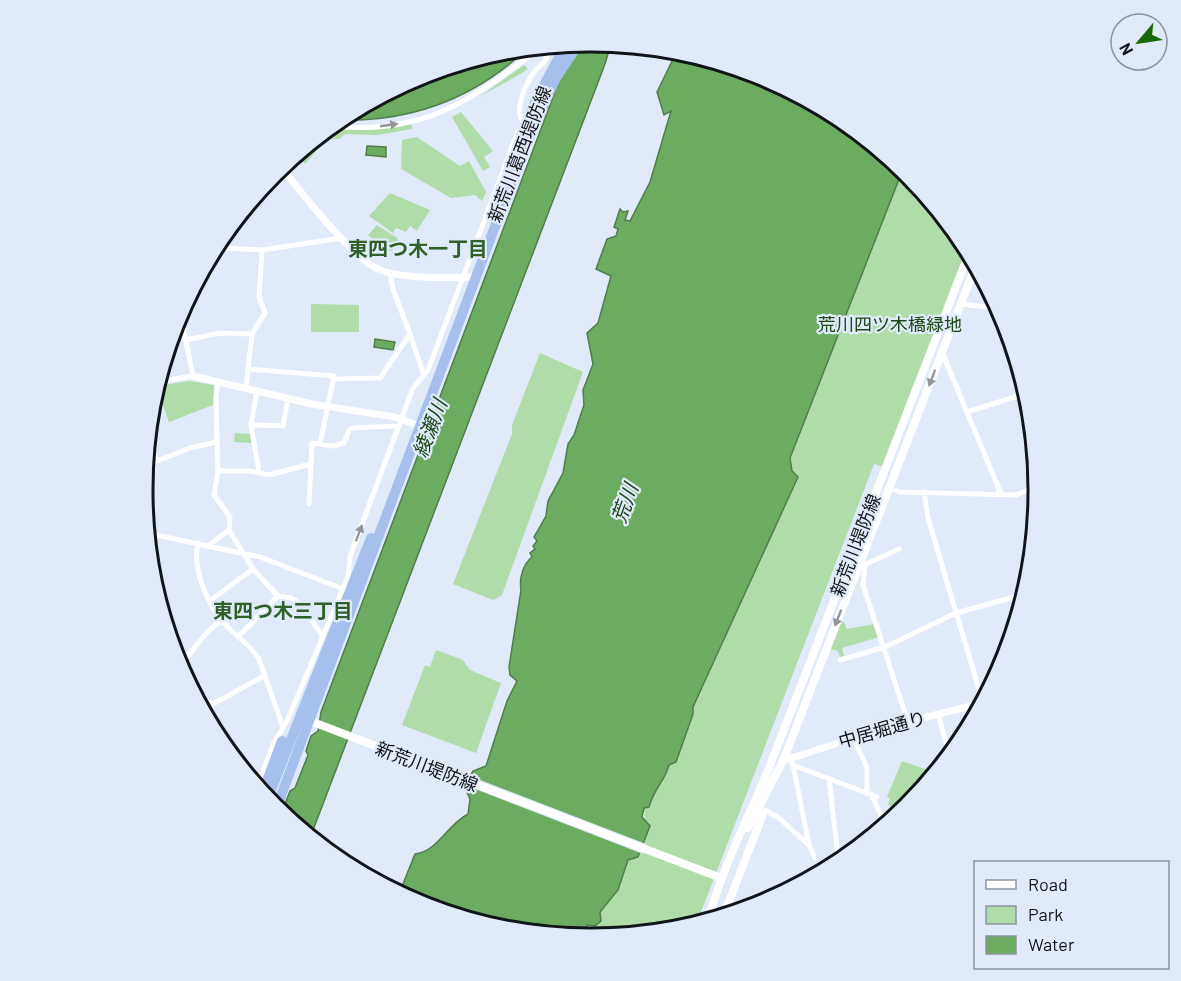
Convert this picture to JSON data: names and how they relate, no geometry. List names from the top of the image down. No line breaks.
{"streets":{"main road":["新荒川葛西堤防線","新荒川堤防線"],"street":["中居堀通り"]},"crossings":[["新荒川葛西堤防線","新荒川堤防線"],["新荒川堤防線","中居堀通り"]],"districts":["東四つ木一丁目","東四つ木三丁目"],"water":["綾瀬川","荒川"],"parks":["荒川四ツ木橋緑地"],"legend":["Road","Park","Water"],"north":"bottom left"}
